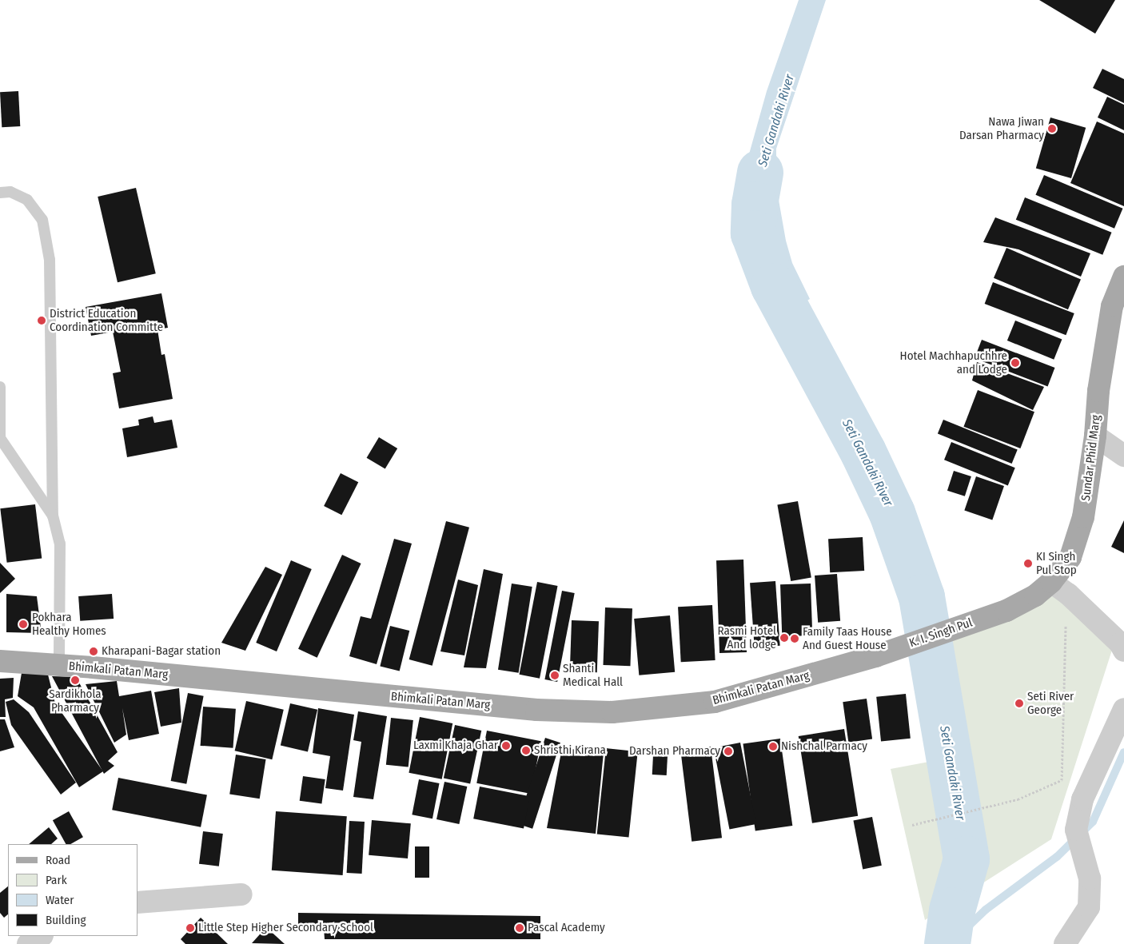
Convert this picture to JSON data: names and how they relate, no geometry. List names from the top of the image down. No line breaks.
{"streets":{"main road":["Sundar Phid Marg","K. I. Singh Pul","Bhimkali Patan Marg"]},"crossings":[["Sundar Phid Marg","K. I. Singh Pul"],["K. I. Singh Pul","Bhimkali Patan Marg"]],"water":["Seti Gandaki River"],"places":["Nawa Jiwan Darsan Pharmacy","District Education Coordination Committe","Hotel Machhapuchhre and Lodge","KI Singh Pul Stop","Pokhara Healthy Homes","Rasmi Hotel And lodge","Family Taas House And Guest House","Kharapani-Bagar station","Shanti Medical Hall","Sardikhola Pharmacy","Seti River George","Laxmi Khaja Ghar","Nishchal Parmacy","Shristhi Kirana","Darshan Pharmacy","Little Step Higher Secondary School","Pascal Academy"],"legend":["Road","Park","Water","Building"]}
